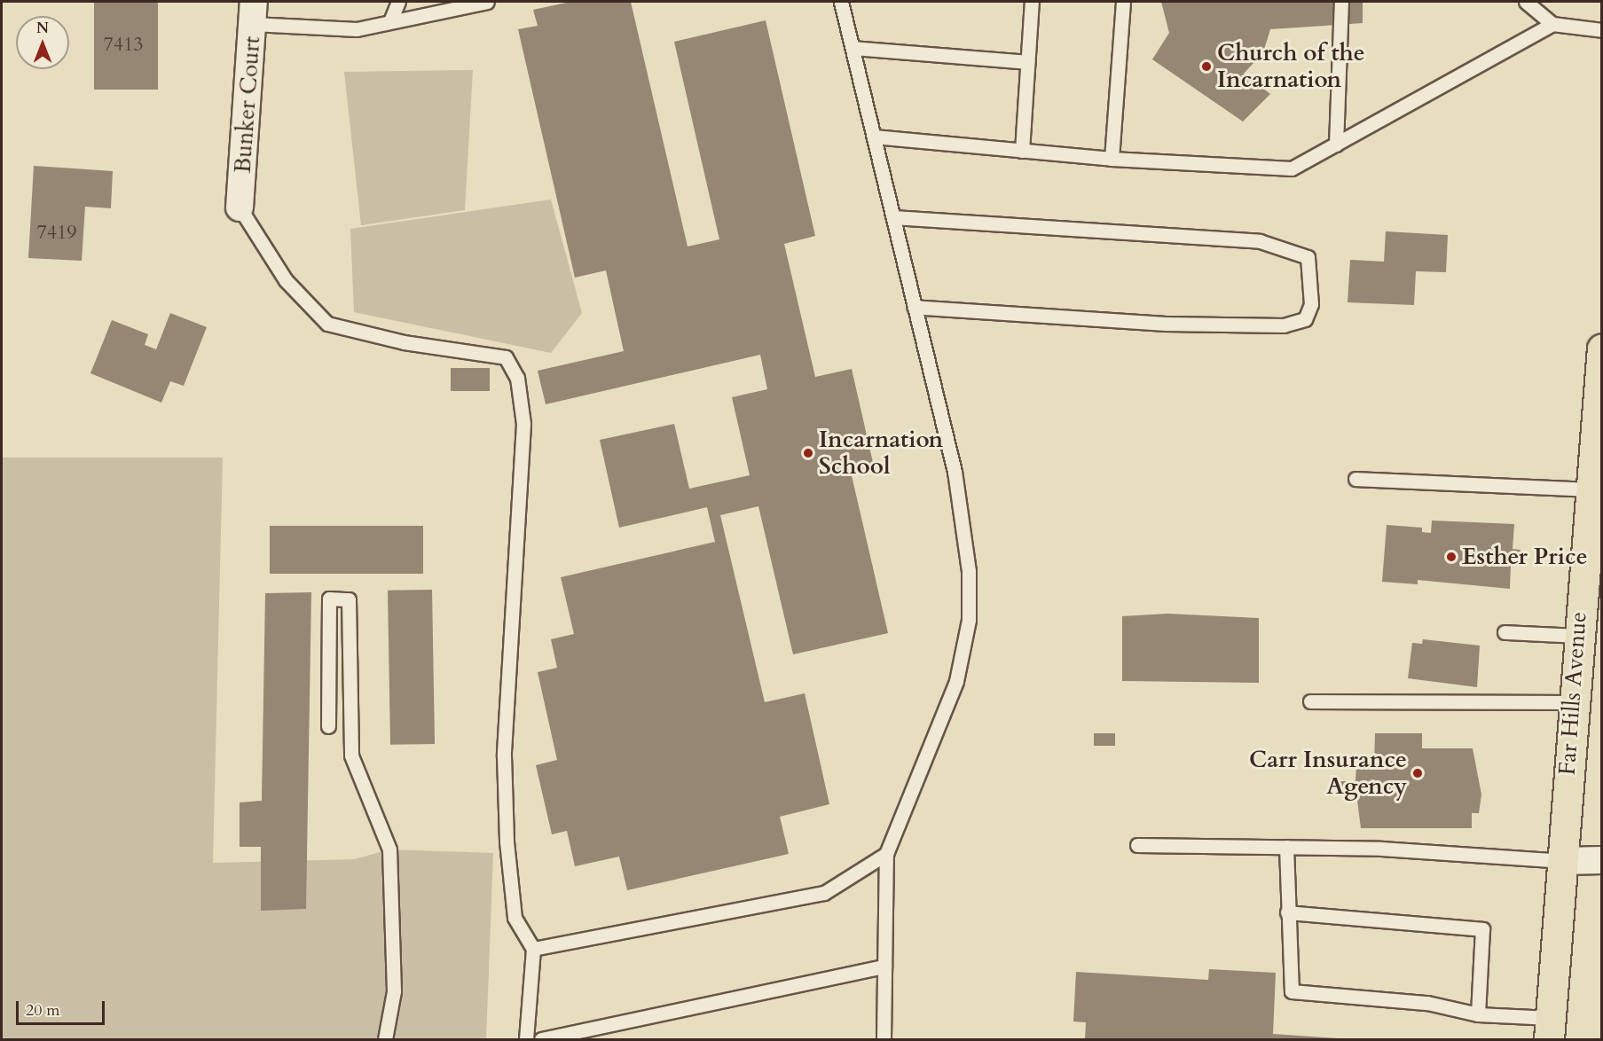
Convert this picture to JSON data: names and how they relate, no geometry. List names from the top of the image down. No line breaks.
{"streets":{"main road":["Far Hills Avenue"],"street":["Bunker Court"]},"places":["Church of the Incarnation","Incarnation School","Esther Price","Carr Insurance Agency"],"house_numbers":["7413","7419"],"scale_bar":"20 m","north":"top"}
